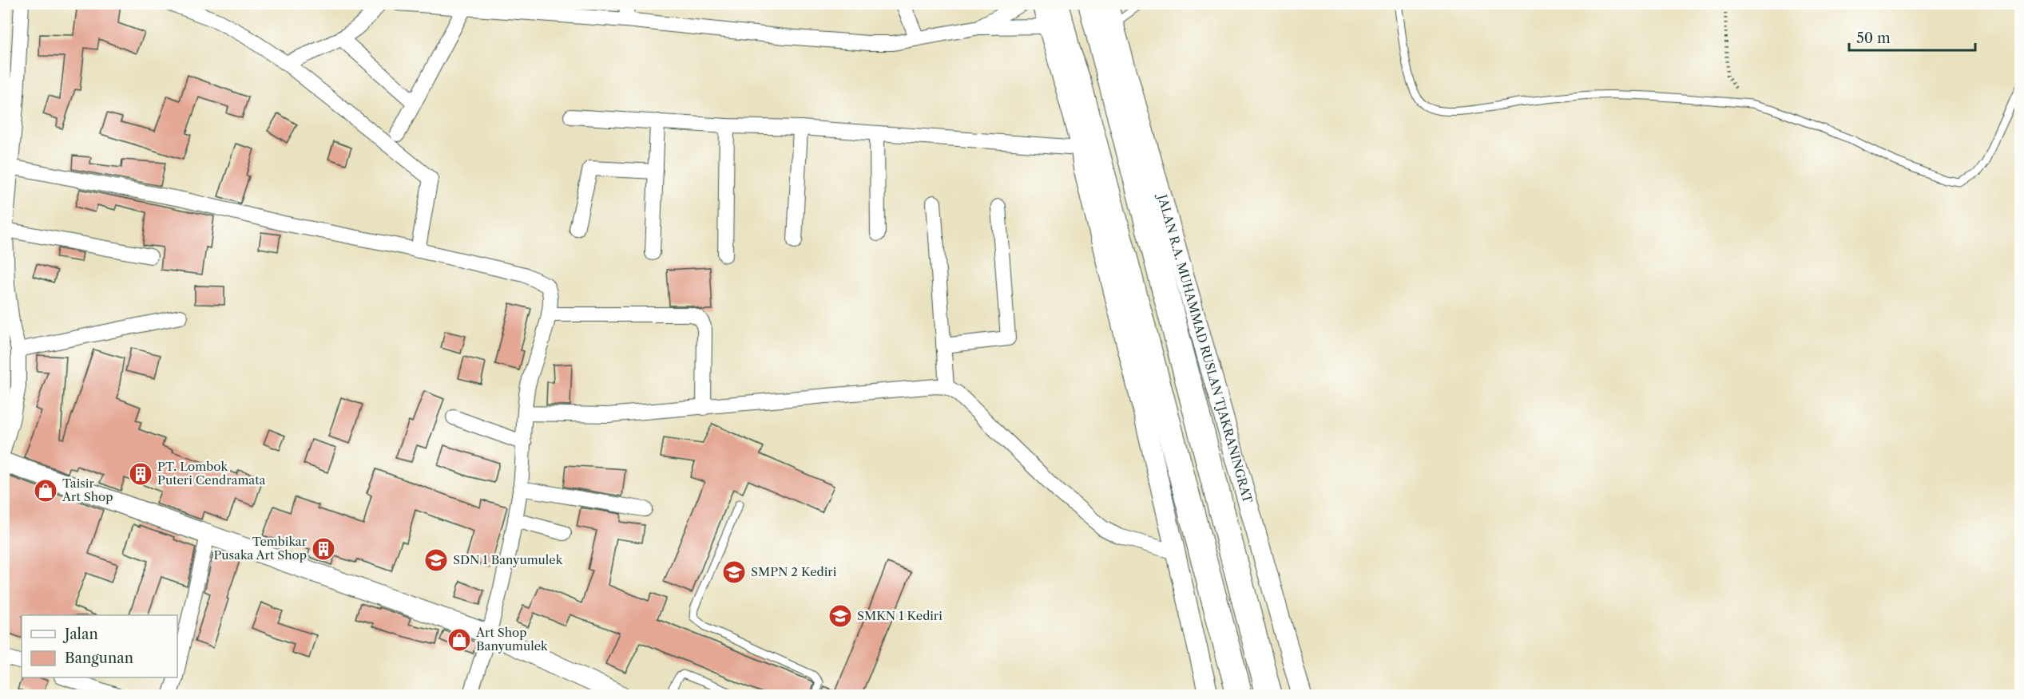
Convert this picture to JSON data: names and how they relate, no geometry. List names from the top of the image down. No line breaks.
{"streets":{"highway":["JALAN R.A. MUHAMMAD RUSLAN TJAKRANINGRAT"]},"places":{"building":["PT. Lombok Puteri Cendramata","Tembikar Pusaka Art Shop"],"shop":["Taisir Art Shop","Art Shop Banyumulek"],"school or university":["SDN 1 Banyumulek","SMPN 2 Kediri","SMKN 1 Kediri"]},"legend":["Jalan","Bangunan"],"scale_bar":"50 m"}
